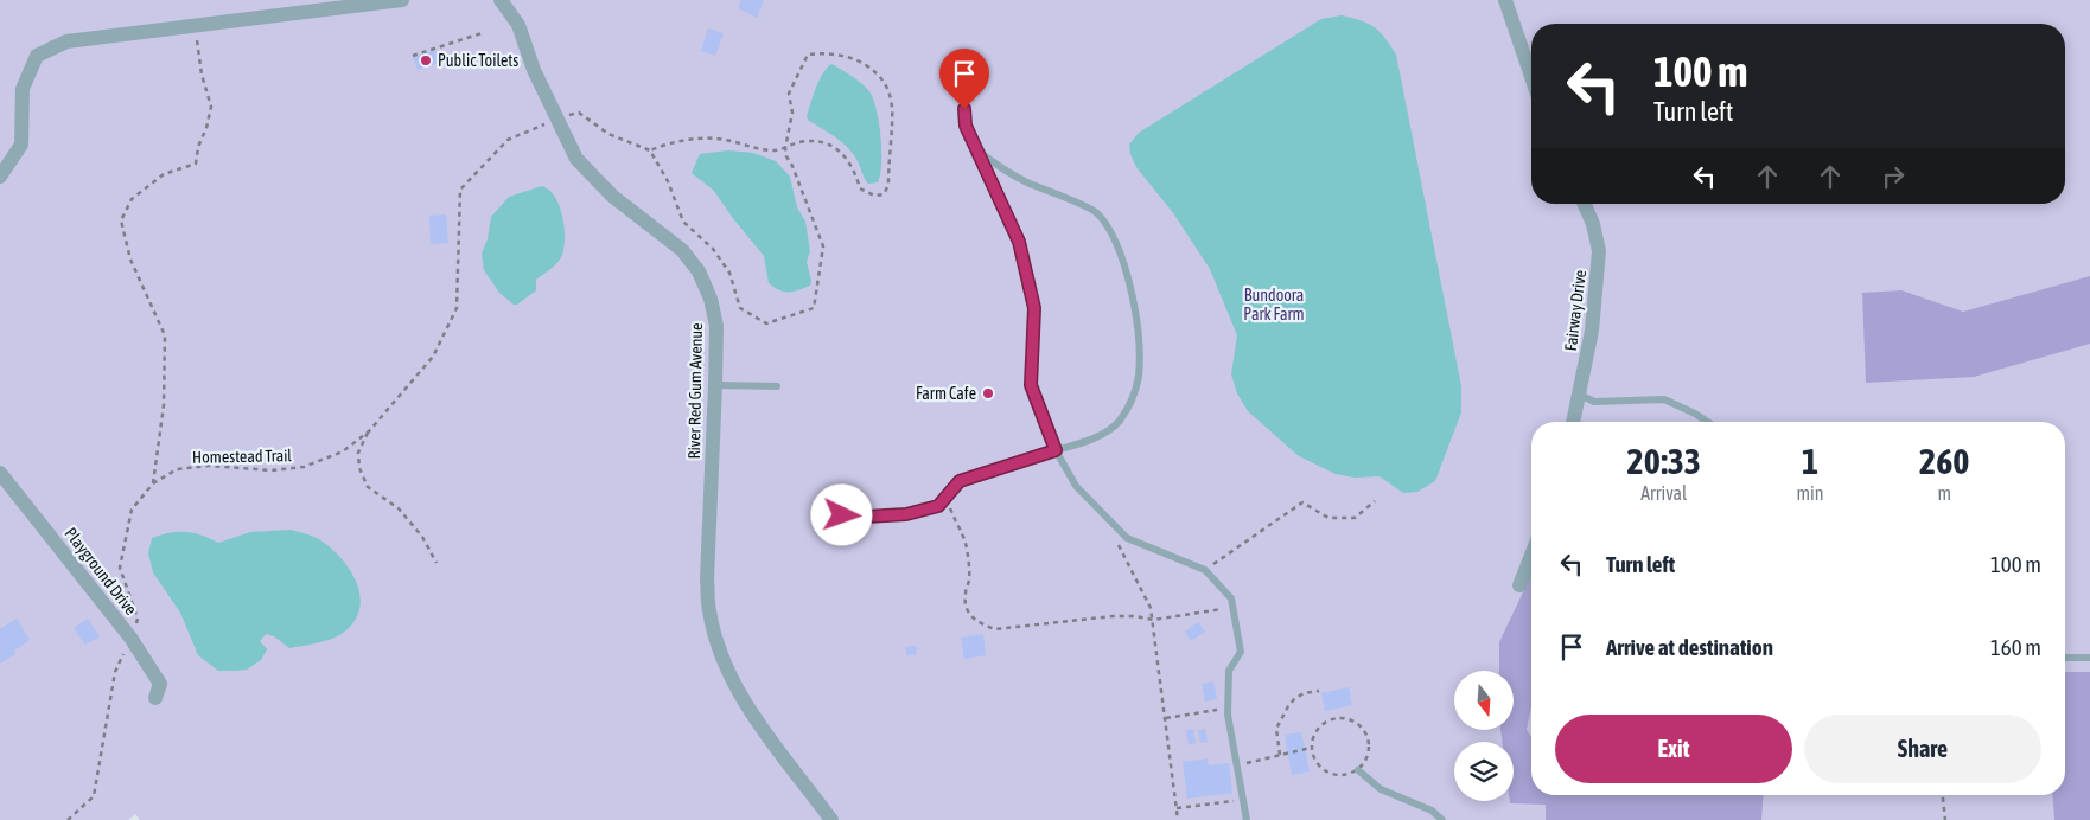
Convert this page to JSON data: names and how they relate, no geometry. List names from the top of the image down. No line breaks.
{"streets":{"street":["Fairway Drive","River Red Gum Avenue","Playground Drive"],"path":["Homestead Trail"]},"crossings":[["River Red Gum Avenue","Homestead Trail"],["Homestead Trail","Playground Drive"]],"parks":["Bundoora Park Farm"],"places":["Public Toilets","Farm Cafe"],"north":"bottom","page":{"turn":["100 m","Turn left"],"eta":["20:33","Arrival","1","min","260","m"],"list":[{"name":"Turn left","value":"100 m"},{"name":"Arrive at destination","value":"160 m"}],"buttons":["Exit","Share"]}}
